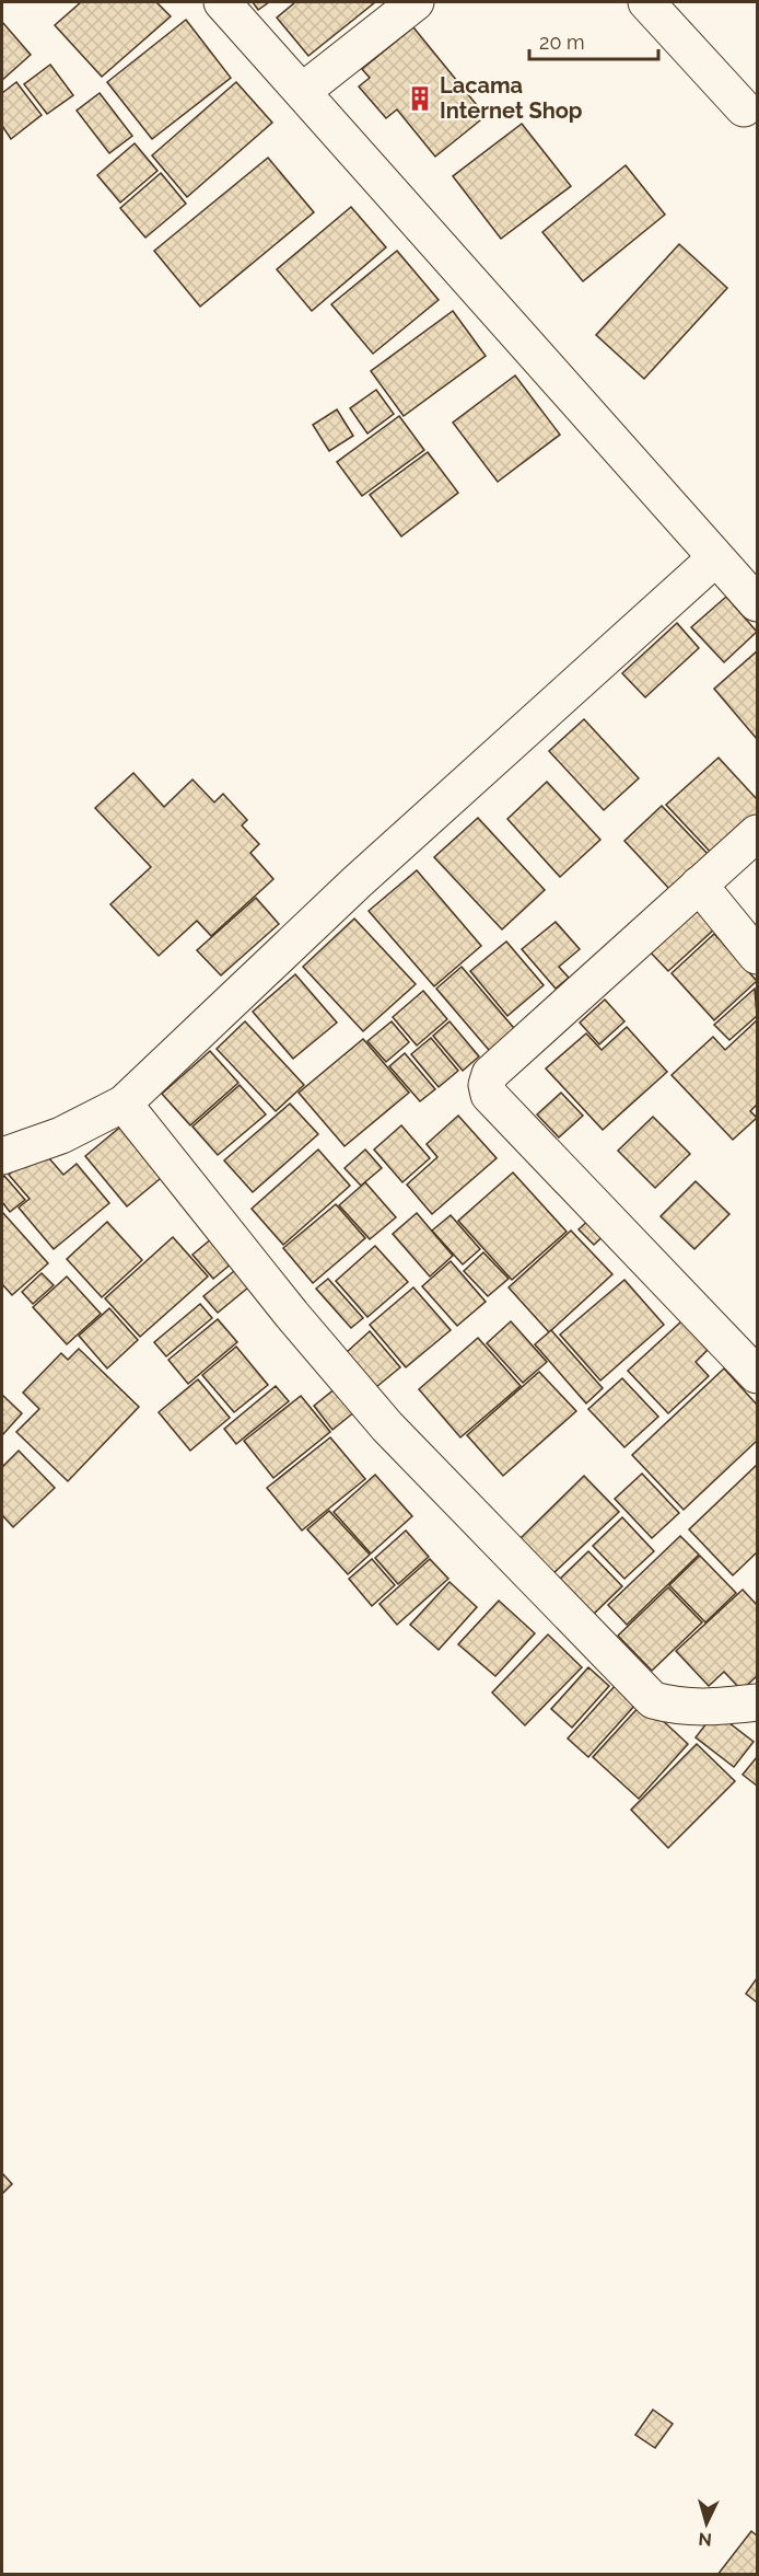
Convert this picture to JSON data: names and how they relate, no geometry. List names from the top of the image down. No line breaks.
{"places":{"building":["Lacama Internet Shop"]},"scale_bar":"20 m","north":"bottom"}
